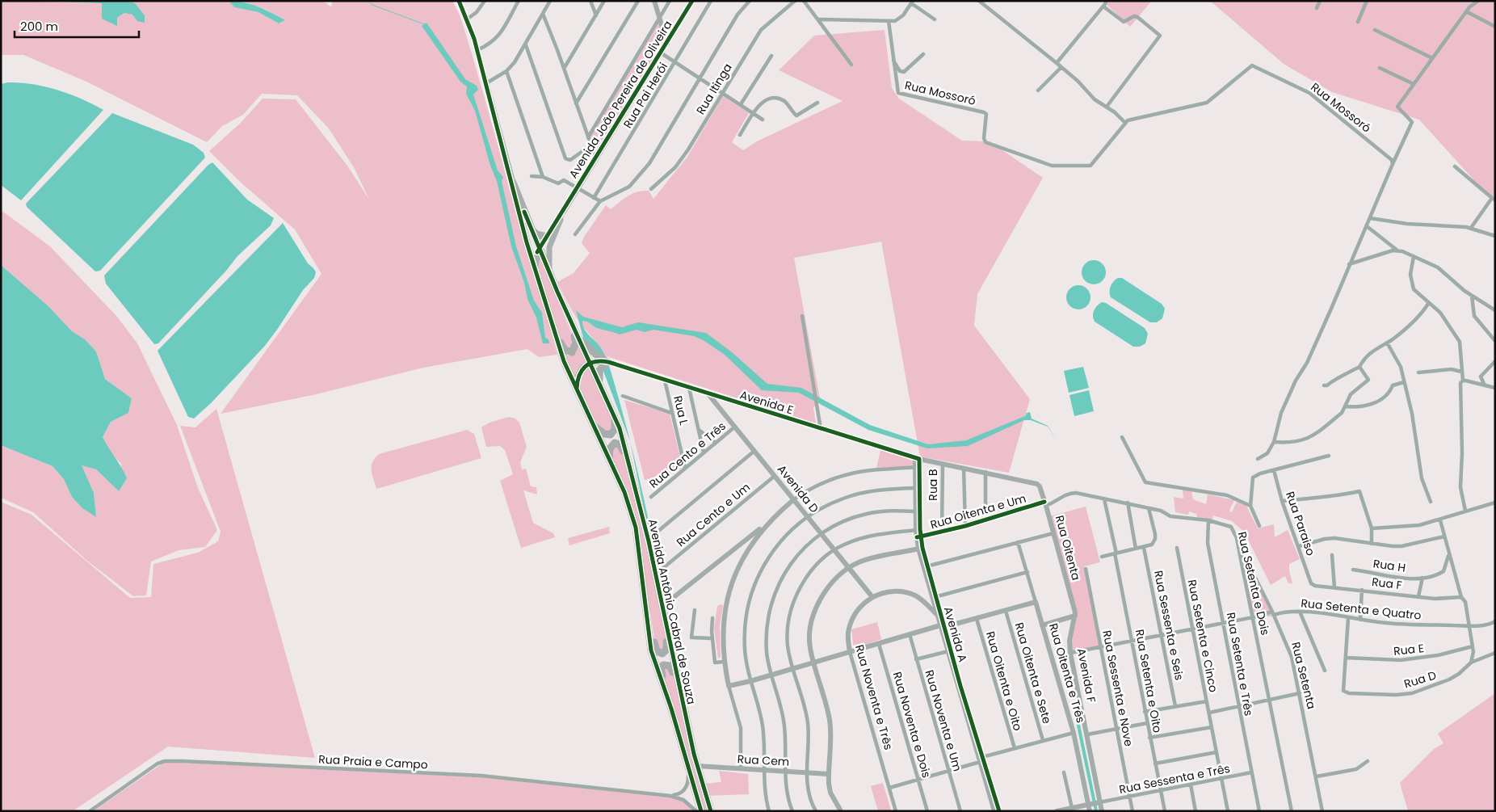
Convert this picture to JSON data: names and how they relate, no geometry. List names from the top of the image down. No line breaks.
{"streets":{"highway":["Avenida Antônio Cabral de Souza"],"main road":["Avenida João Pereira de Oliveira"],"street":["Rua Itinga","Rua Mossoró","Rua Pai Herói","Avenida E","Rua L","Rua Cento e Três","Rua B","Avenida D","Rua Oitenta e Um","Rua Cento e Um","Rua Paraiso","Rua Oitenta","Rua H","Rua Setenta e Dois","Rua F","Rua Setenta e Quatro","Rua Sessenta e Seis","Avenida A","Rua Setenta e Cinco","Rua E","Rua Setenta e Três","Rua Oitenta e Sete","Rua Oitenta e Três","Avenida F","Rua Setenta","Rua D","Rua Oitenta e Oito","Rua Setenta e Oito","Rua Sessenta e Nove","Rua Noventa e Três","Rua Noventa e Um","Rua Noventa e Dois","Rua Cem","Rua Praia e Campo","Rua Sessenta e Três"]},"crossings":[["Avenida João Pereira de Oliveira","Avenida Antônio Cabral de Souza"],["Avenida E","Rua L"],["Avenida E","Rua B"],["Avenida E","Avenida D"],["Avenida E","Rua Oitenta"],["Avenida E","Avenida A"],["Rua L","Rua Cento e Três"],["Rua Cento e Três","Avenida D"],["Rua B","Rua Oitenta e Um"],["Avenida D","Rua Cento e Um"],["Avenida D","Rua Noventa e Três"],["Rua Oitenta e Um","Rua Oitenta"],["Rua Oitenta e Um","Rua Setenta e Dois"],["Rua Oitenta e Um","Avenida A"],["Rua Paraiso","Rua F"],["Rua Oitenta","Rua Setenta e Dois"],["Rua Oitenta","Avenida F"],["Rua Setenta e Dois","Rua Setenta e Quatro"],["Rua Setenta e Dois","Rua Setenta e Três"],["Rua Setenta e Dois","Rua Setenta"],["Rua Setenta e Dois","Rua Setenta e Oito"],["Rua Setenta e Quatro","Rua Sessenta e Seis"],["Rua Setenta e Quatro","Rua Setenta e Cinco"],["Rua Setenta e Quatro","Rua Setenta e Três"],["Rua Setenta e Quatro","Avenida F"],["Rua Setenta e Quatro","Rua Setenta"],["Rua Setenta e Quatro","Rua Setenta e Oito"],["Rua Setenta e Quatro","Rua Sessenta e Nove"],["Avenida Antônio Cabral de Souza","Rua Cem"],["Avenida A","Rua Noventa e Três"],["Rua Setenta e Cinco","Rua Sessenta e Três"],["Rua E","Rua D"],["Rua Setenta e Três","Rua Sessenta e Três"],["Avenida F","Rua Sessenta e Três"],["Rua Setenta e Oito","Rua Sessenta e Três"],["Rua Sessenta e Nove","Rua Sessenta e Três"]],"scale_bar":"200 m"}
